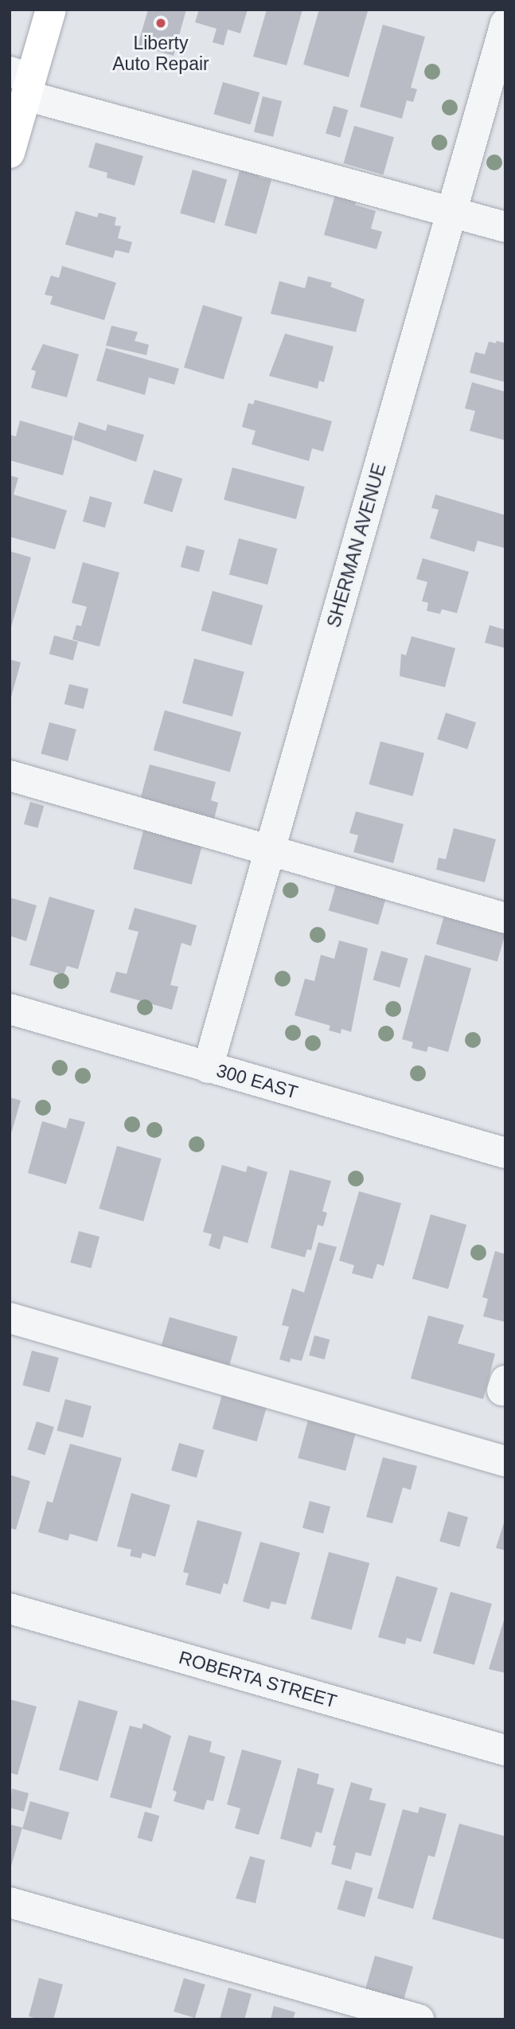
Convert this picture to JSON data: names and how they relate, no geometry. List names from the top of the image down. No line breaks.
{"streets":{"street":["SHERMAN AVENUE","300 EAST","ROBERTA STREET"]},"crossings":[["SHERMAN AVENUE","300 EAST"]],"places":["Liberty Auto Repair"]}
